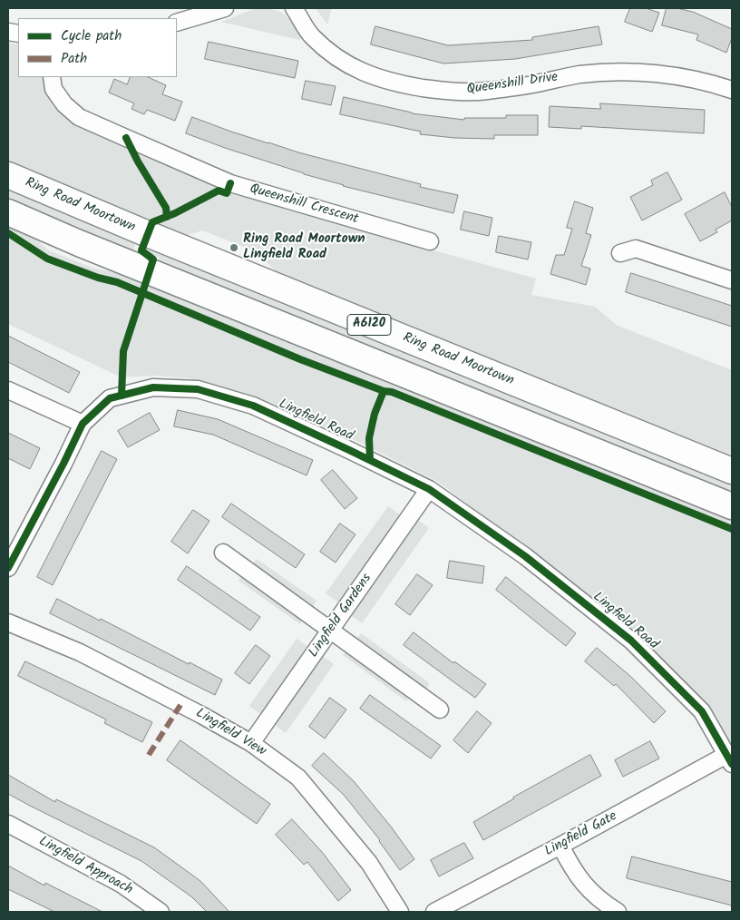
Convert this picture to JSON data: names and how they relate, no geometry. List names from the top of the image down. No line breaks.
{"streets":{"highway":["Ring Road Moortown","A6120"],"street":["Queenshill Drive","Queenshill Crescent","Lingfield Road","Lingfield Gardens","Lingfield View","Lingfield Gate","Lingfield Approach"]},"crossings":[["Lingfield Road","Lingfield Gardens"],["Lingfield Road","Lingfield Gate"],["Lingfield Gardens","Lingfield View"]],"places":["Ring Road Moortown Lingfield Road"],"legend":["Cycle path","Path"]}
